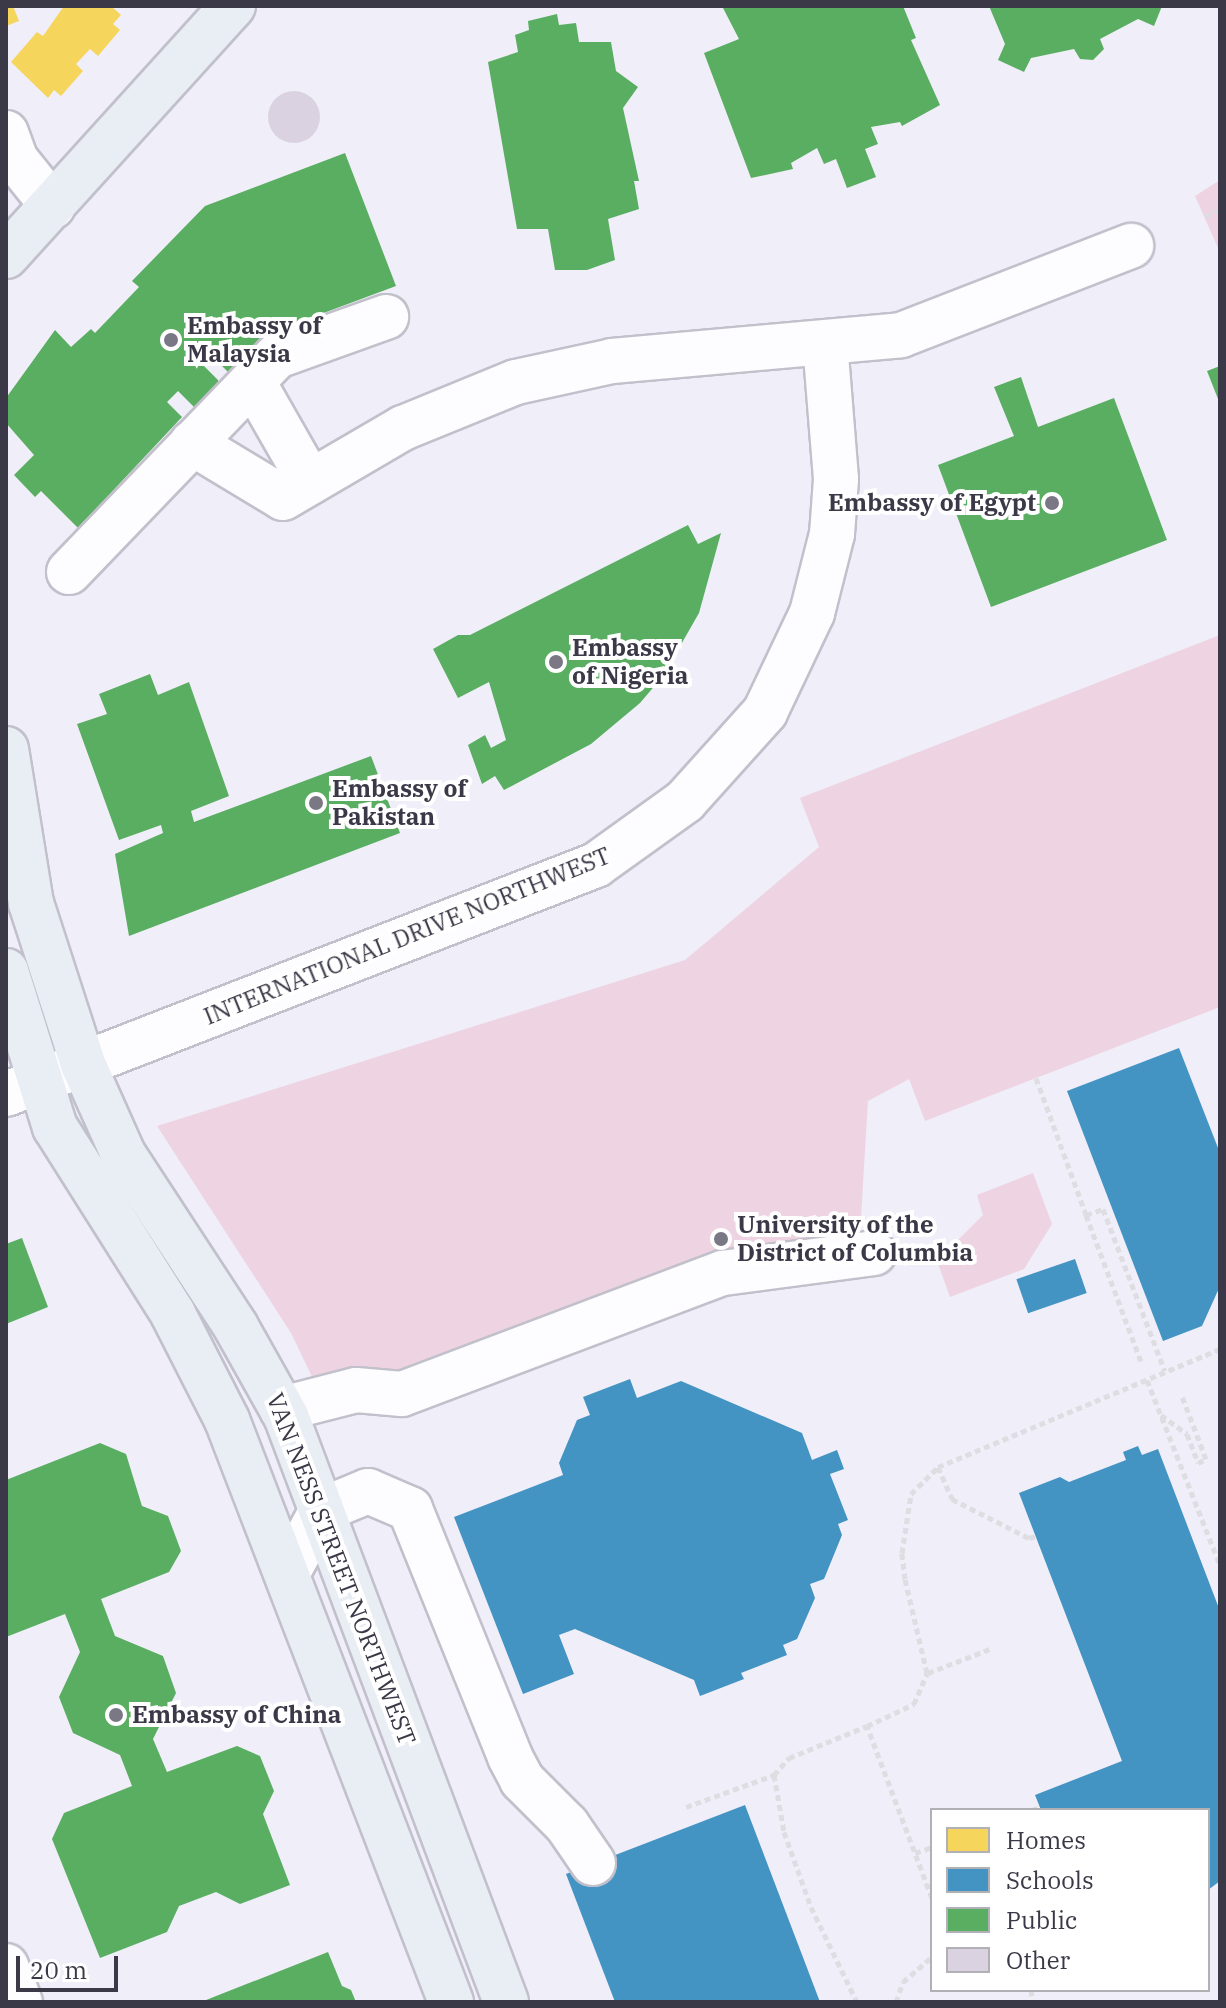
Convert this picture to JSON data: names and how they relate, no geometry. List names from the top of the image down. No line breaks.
{"streets":{"main road":["VAN NESS STREET NORTHWEST"],"street":["INTERNATIONAL DRIVE NORTHWEST"]},"crossings":[["INTERNATIONAL DRIVE NORTHWEST","VAN NESS STREET NORTHWEST"]],"places":["Embassy of Malaysia","Embassy of Egypt","Embassy of Nigeria","Embassy of Pakistan","University of the District of Columbia","Embassy of China"],"legend":["Homes","Schools","Public","Other"],"scale_bar":"20 m"}
